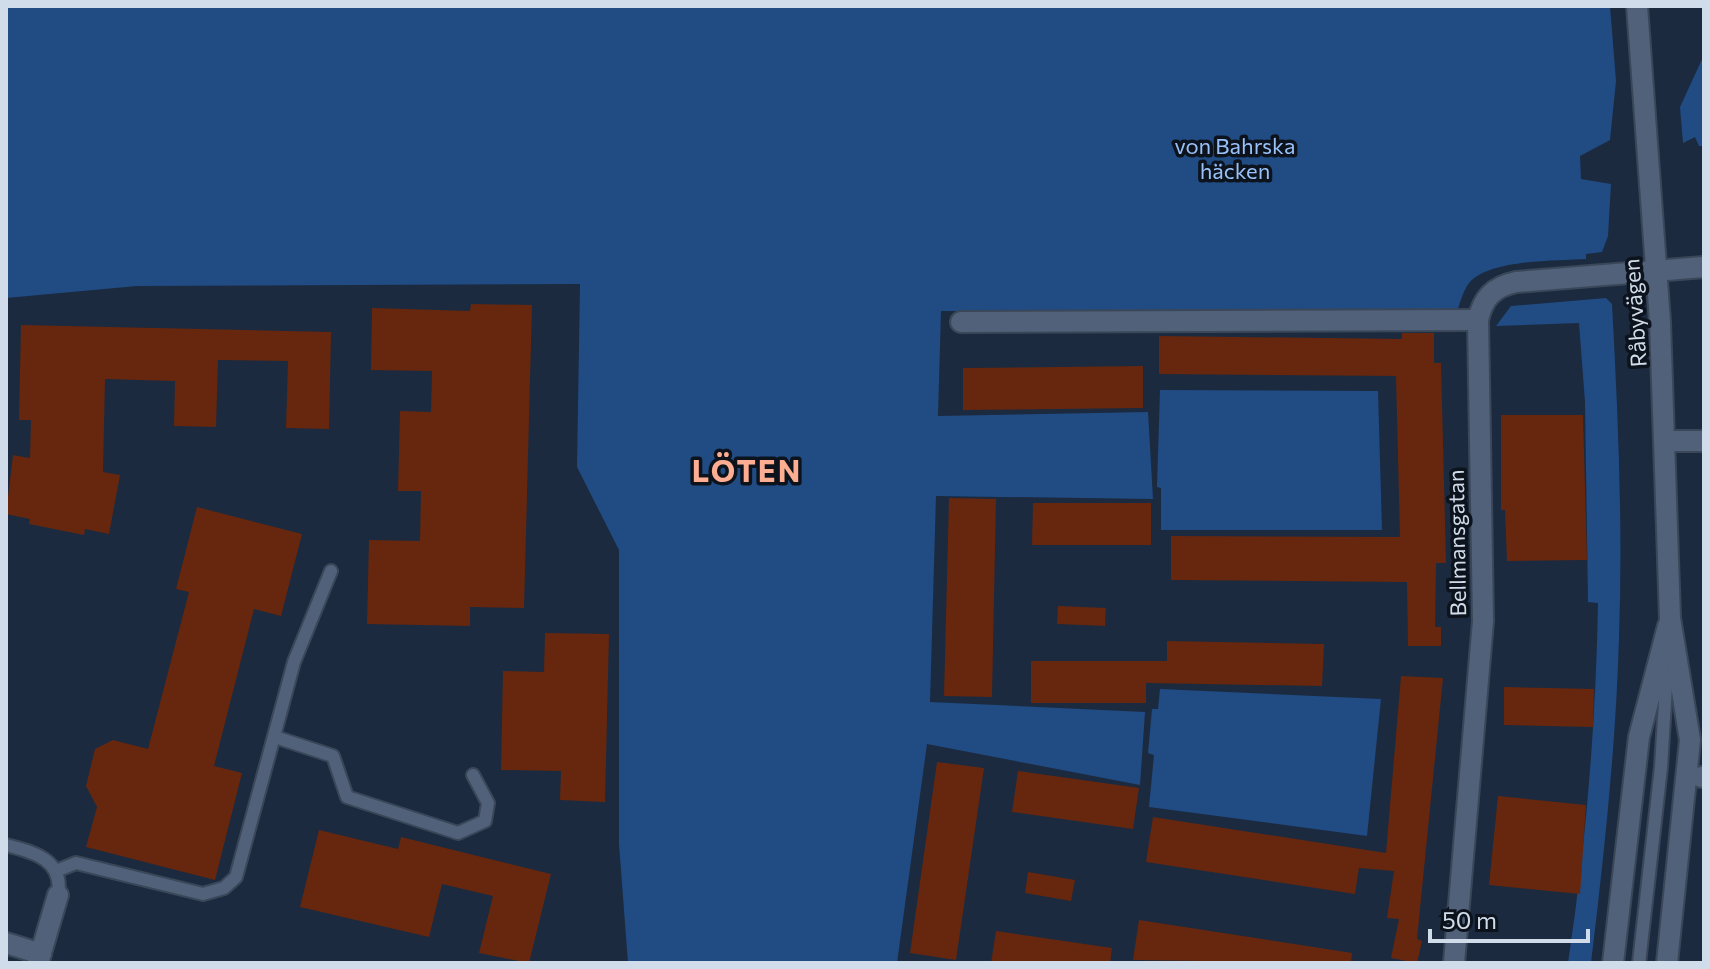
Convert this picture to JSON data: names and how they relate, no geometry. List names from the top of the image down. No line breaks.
{"streets":{"street":["Råbyvägen","Bellmansgatan"]},"districts":["LÖTEN"],"parks":["von Bahrska häcken"],"scale_bar":"50 m"}
